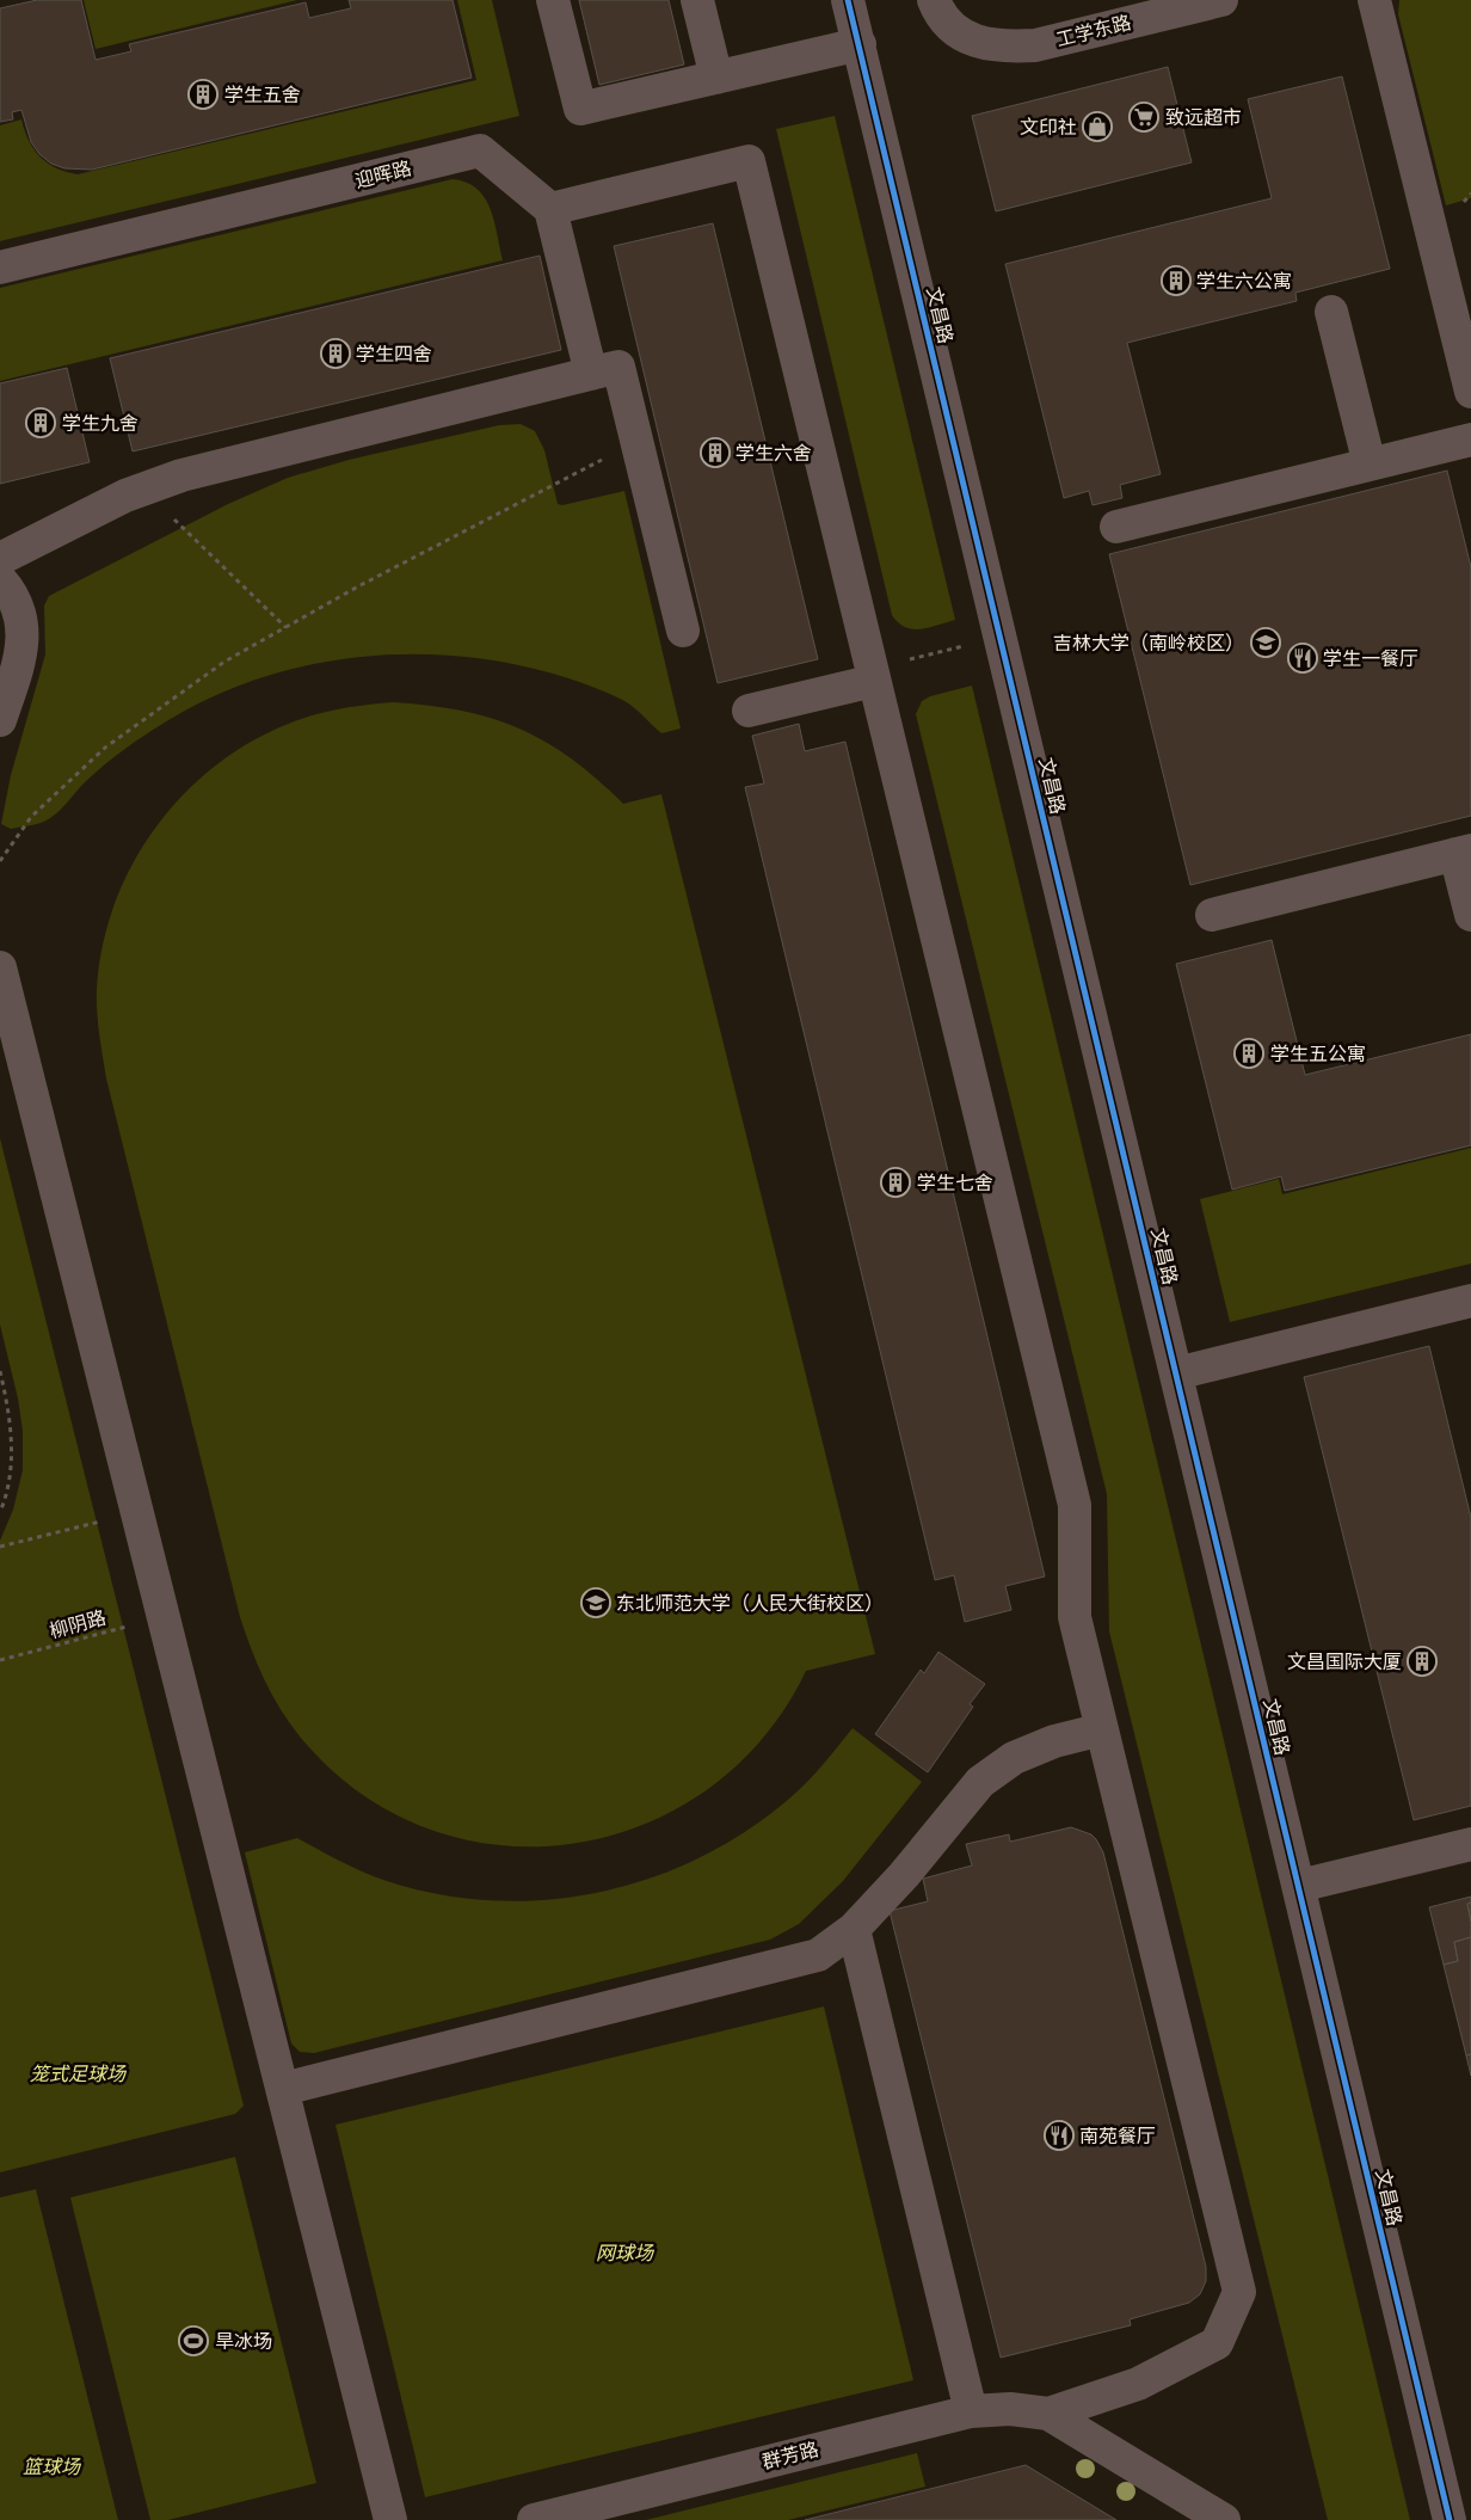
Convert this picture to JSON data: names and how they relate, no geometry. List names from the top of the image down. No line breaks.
{"streets":{"street":["工学东路","迎晖路","文昌路","群芳路"],"path":["柳阴路"]},"parks":["笼式足球场","网球场","篮球场"],"places":{"building":["学生五舍","学生六公寓","学生四舍","学生九舍","学生六舍","学生五公寓","学生七舍","文昌国际大厦"],"supermarket":["致远超市"],"shop":["文印社"],"school or university":["吉林大学（南岭校区）","东北师范大学（人民大街校区）"],"restaurant":["学生一餐厅","南苑餐厅"],"sports":["旱冰场"]}}
